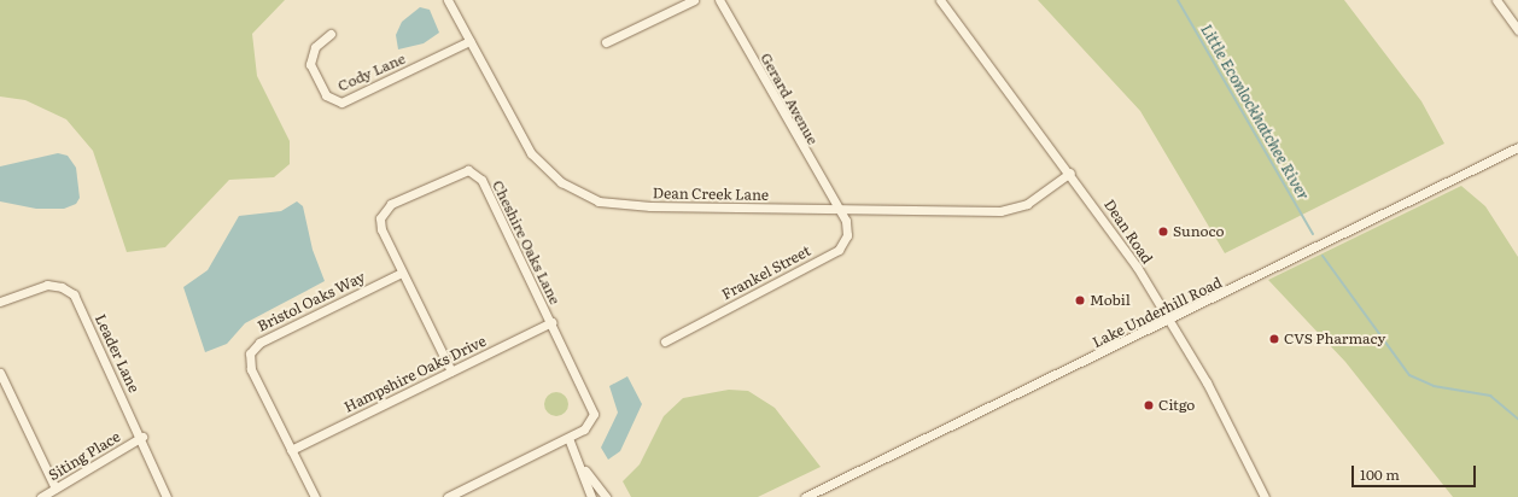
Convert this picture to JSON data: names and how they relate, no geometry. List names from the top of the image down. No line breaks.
{"streets":{"street":["Cody Lane","Gerard Avenue","Dean Creek Lane","Dean Road","Cheshire Oaks Lane","Frankel Street","Bristol Oaks Way","Lake Underhill Road","Leader Lane","Hampshire Oaks Drive","Siting Place"]},"crossings":[["Cody Lane","Dean Creek Lane"],["Gerard Avenue","Dean Creek Lane"],["Gerard Avenue","Frankel Street"],["Dean Creek Lane","Dean Road"],["Dean Creek Lane","Frankel Street"],["Dean Road","Lake Underhill Road"],["Cheshire Oaks Lane","Bristol Oaks Way"],["Cheshire Oaks Lane","Hampshire Oaks Drive"],["Bristol Oaks Way","Hampshire Oaks Drive"],["Leader Lane","Siting Place"]],"water":["Little Econlockhatchee River"],"places":["Sunoco","Mobil","CVS Pharmacy","Citgo"],"scale_bar":"100 m"}
